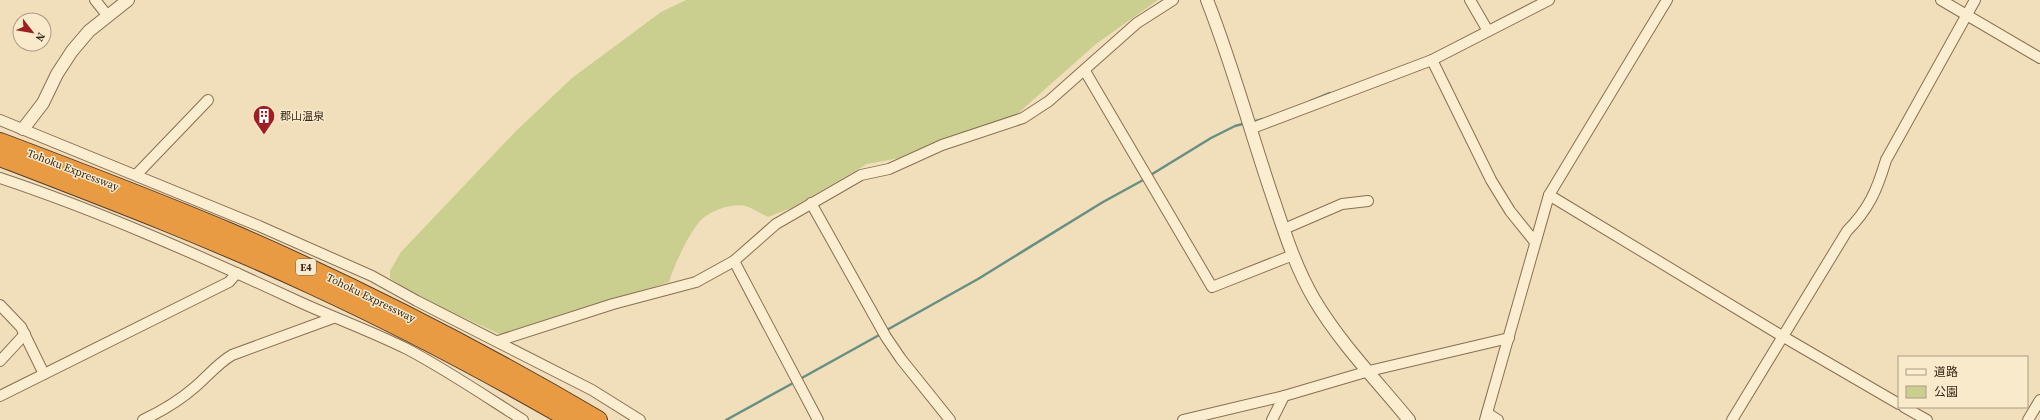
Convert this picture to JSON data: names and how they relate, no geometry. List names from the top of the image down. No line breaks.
{"streets":{"highway":["Tohoku Expressway","E4"]},"places":{"building":["郡山温泉"]},"legend":["道路","公園"],"north":"bottom right"}
